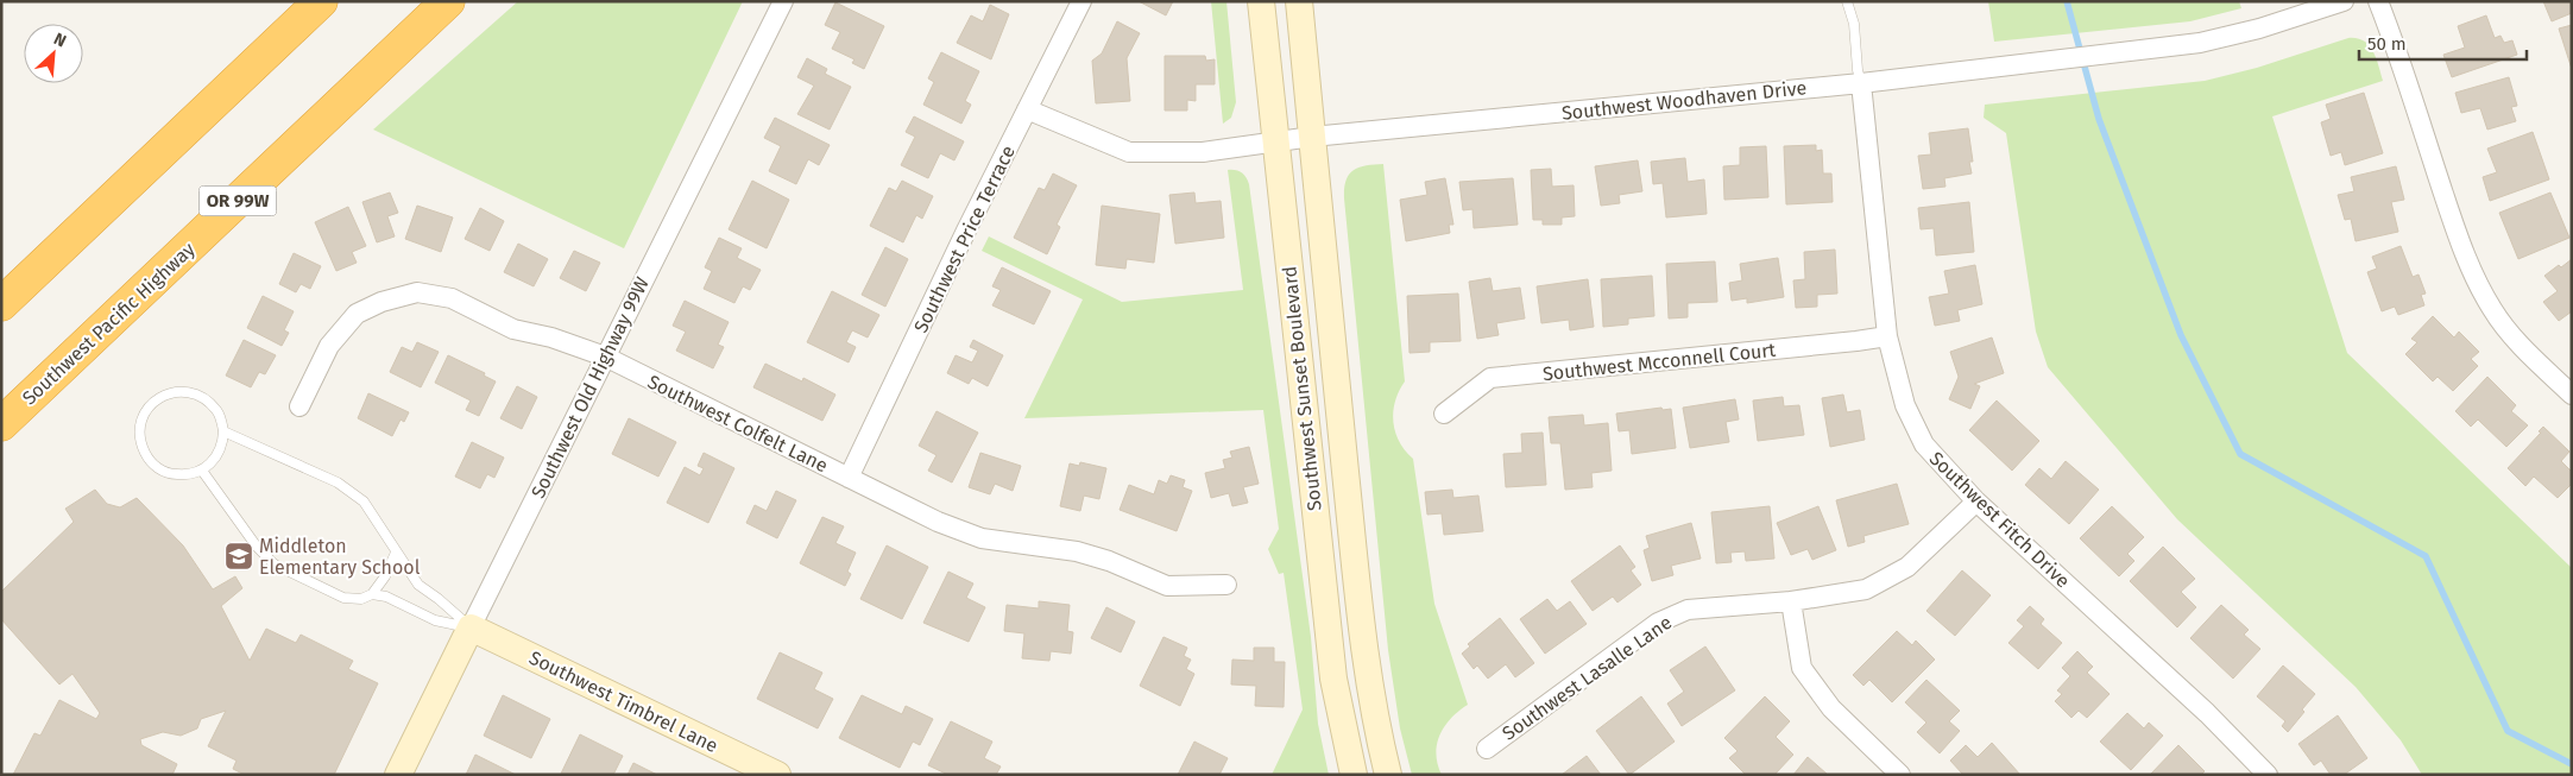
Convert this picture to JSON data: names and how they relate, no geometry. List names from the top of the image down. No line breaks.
{"streets":{"highway":["OR 99W","Southwest Pacific Highway"],"main road":["Southwest Old Highway 99W","Southwest Sunset Boulevard","Southwest Timbrel Lane"],"street":["Southwest Woodhaven Drive","Southwest Price Terrace","Southwest Mcconnell Court","Southwest Colfelt Lane","Southwest Fitch Drive","Southwest Lasalle Lane"]},"crossings":[["Southwest Woodhaven Drive","Southwest Price Terrace"],["Southwest Woodhaven Drive","Southwest Sunset Boulevard"],["Southwest Woodhaven Drive","Southwest Fitch Drive"],["Southwest Price Terrace","Southwest Colfelt Lane"],["Southwest Mcconnell Court","Southwest Fitch Drive"],["Southwest Old Highway 99W","Southwest Colfelt Lane"],["Southwest Old Highway 99W","Southwest Timbrel Lane"],["Southwest Fitch Drive","Southwest Lasalle Lane"]],"places":{"school or university":["Middleton Elementary School"]},"scale_bar":"50 m","north":"top right"}
